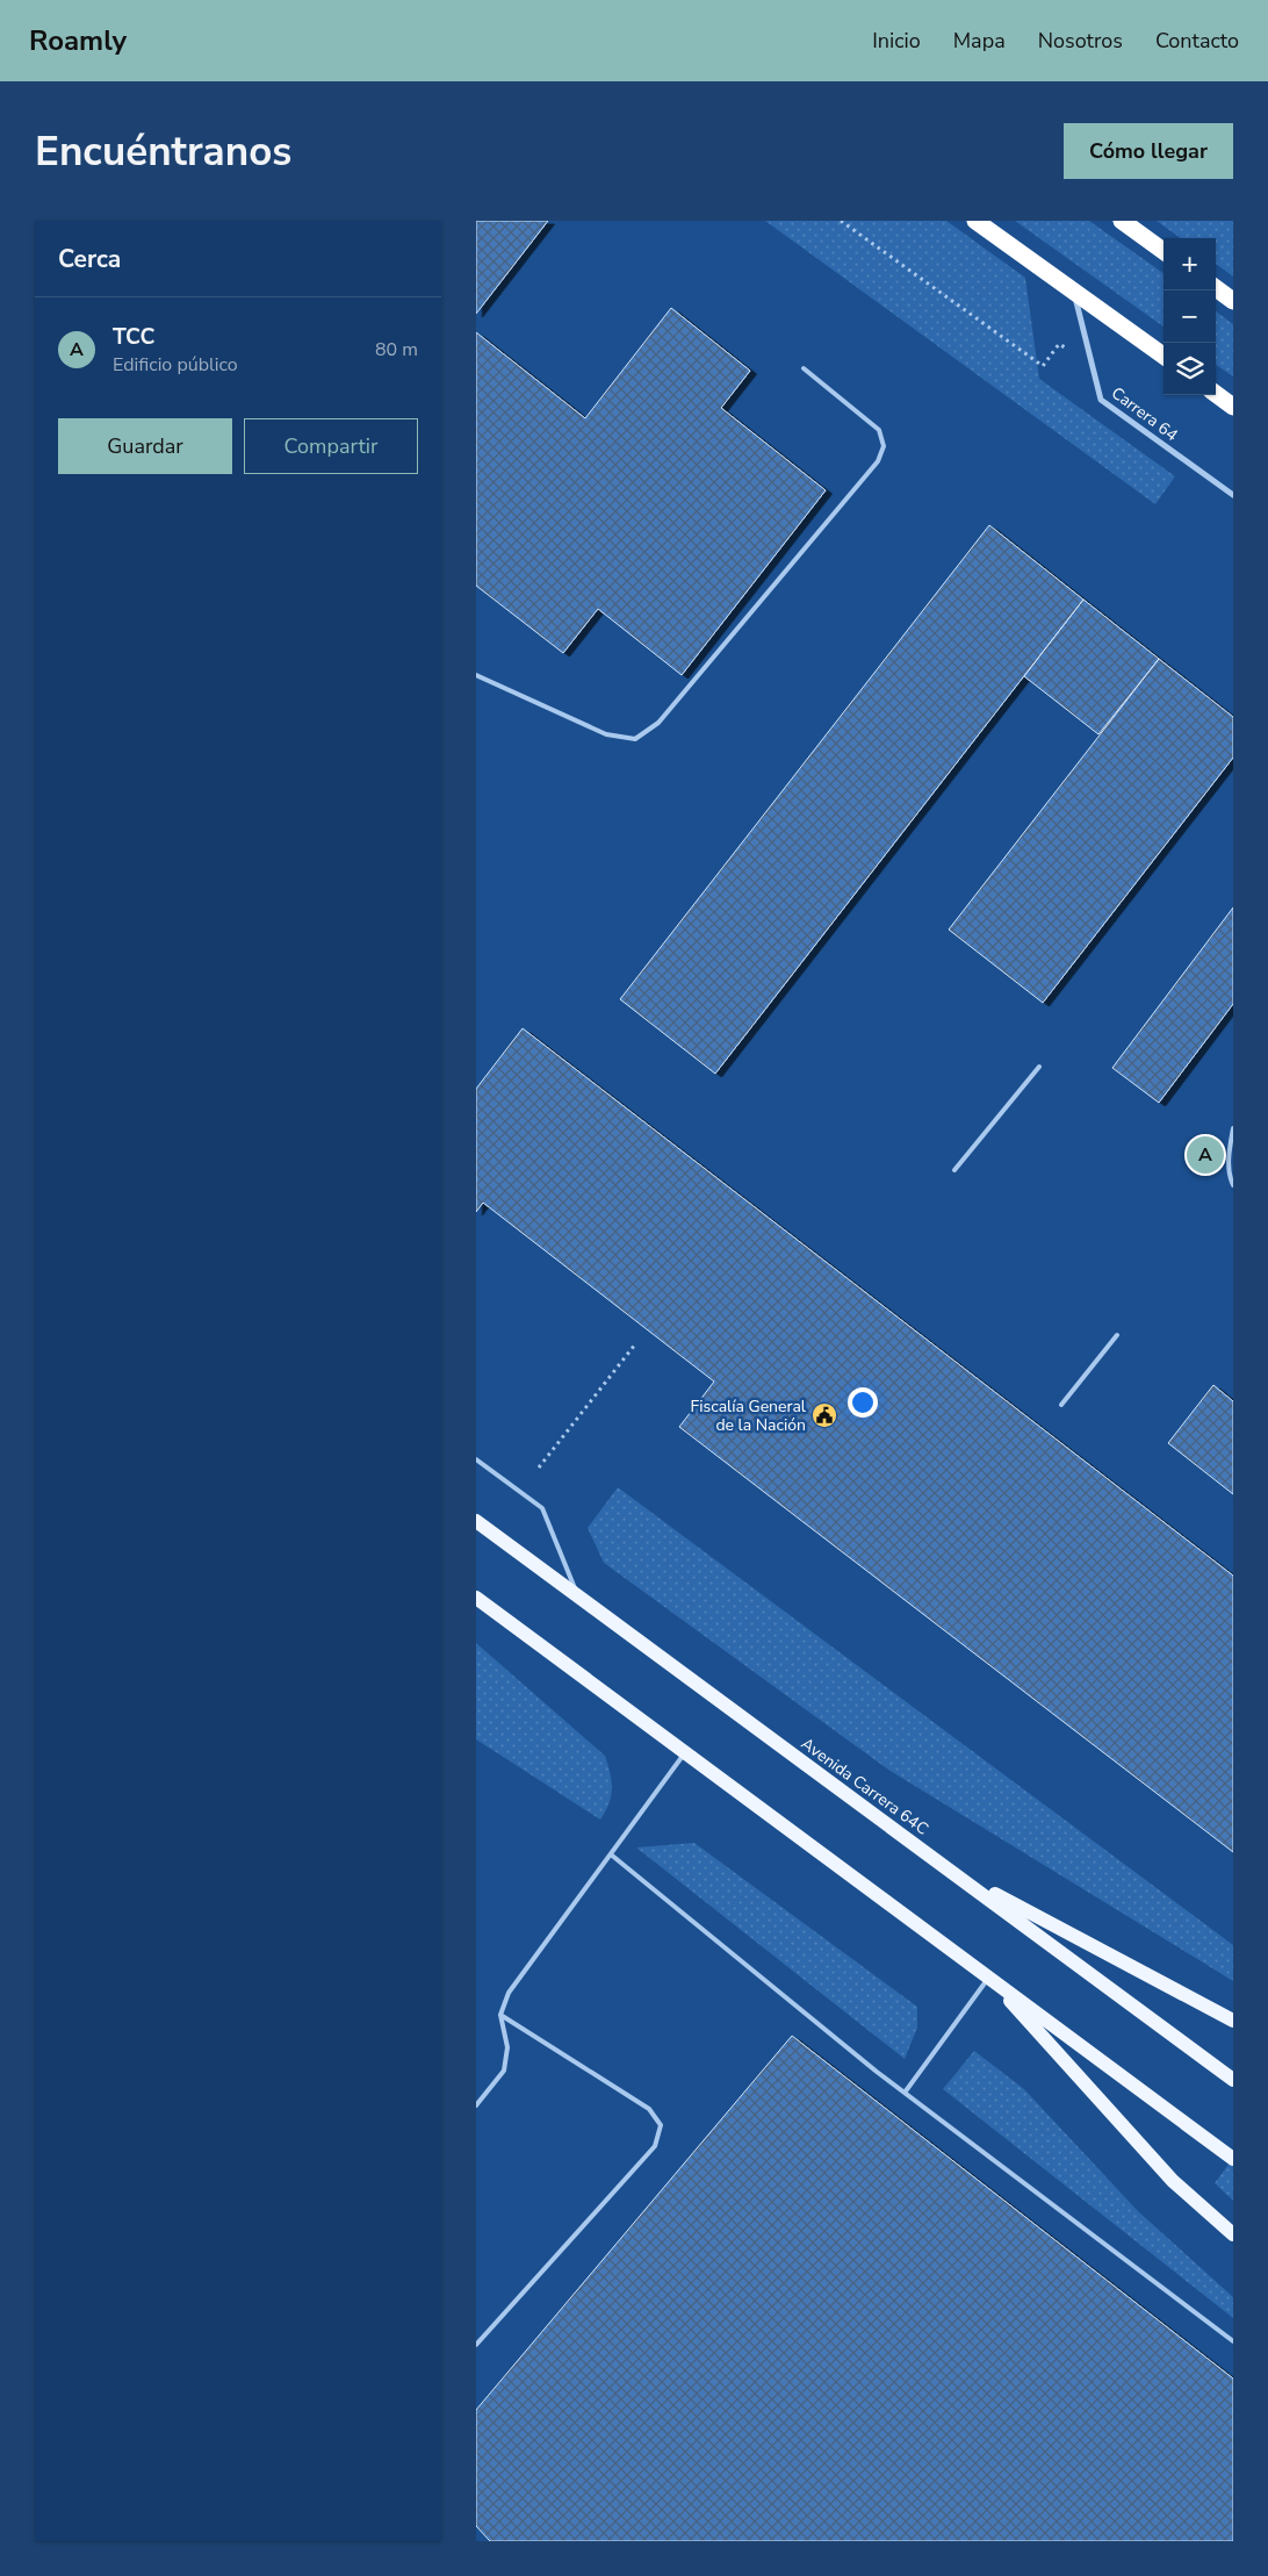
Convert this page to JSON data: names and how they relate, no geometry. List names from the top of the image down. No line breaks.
{"streets":{"main road":["Avenida Carrera 64C"],"street":["Carrera 64"]},"places":{"public building":["Fiscalía General de la Nación"]},"page":{"header":"Roamly","nav":["Inicio","Mapa","Nosotros","Contacto"],"buttons":["Cómo llegar",["Guardar","Compartir"]],"title":"Encuéntranos","heading":"Cerca","map_buttons":["+","−"],"list":[{"mark":"A","name":"TCC","note":"Edificio público","value":"80 m"}],"pins":"A"}}
